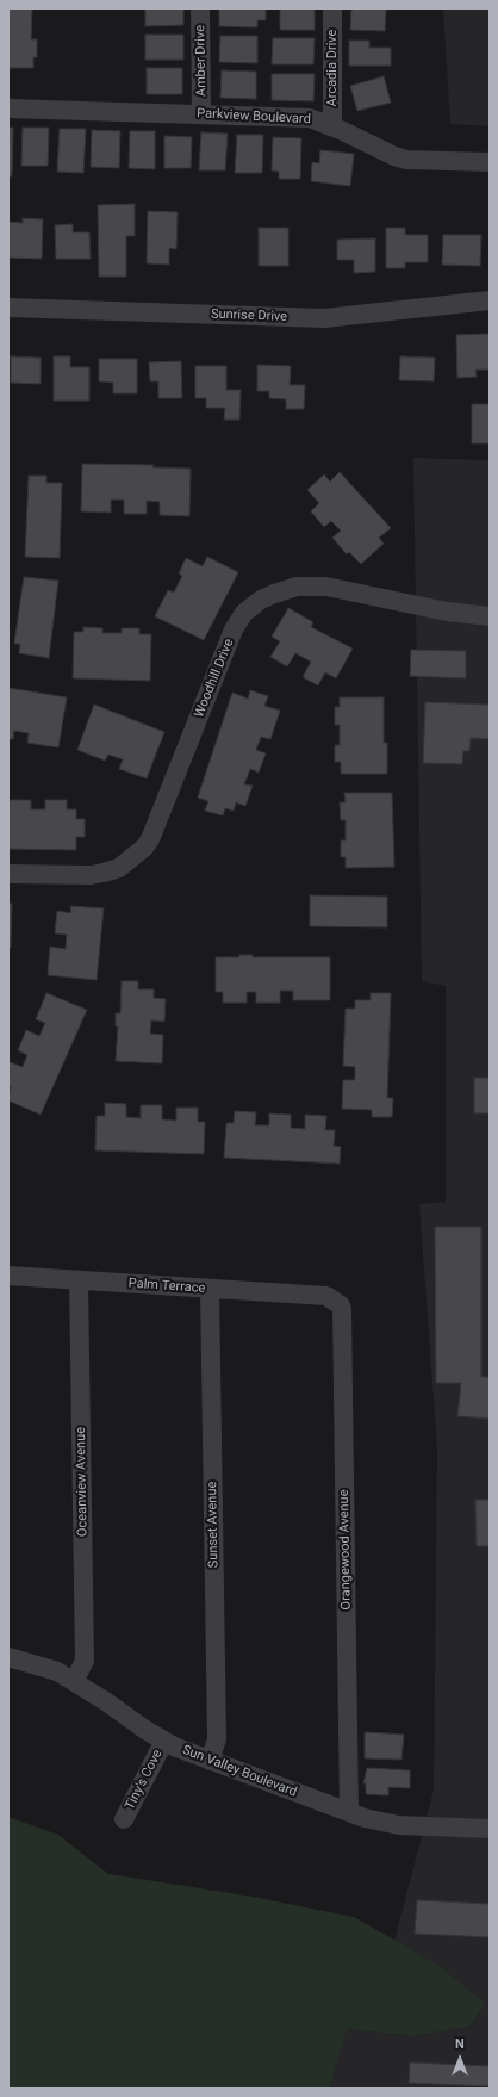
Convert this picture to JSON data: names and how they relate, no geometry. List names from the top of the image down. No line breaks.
{"streets":{"street":["Amber Drive","Arcadia Drive","Parkview Boulevard","Sunrise Drive","Woodhill Drive","Palm Terrace","Oceanview Avenue","Sunset Avenue","Orangewood Avenue","Sun Valley Boulevard","Tiny's Cove"]},"crossings":[["Amber Drive","Parkview Boulevard"],["Arcadia Drive","Parkview Boulevard"],["Palm Terrace","Oceanview Avenue"],["Palm Terrace","Sunset Avenue"],["Palm Terrace","Orangewood Avenue"],["Oceanview Avenue","Sun Valley Boulevard"],["Sunset Avenue","Sun Valley Boulevard"],["Orangewood Avenue","Sun Valley Boulevard"],["Sun Valley Boulevard","Tiny's Cove"]],"north":"top"}
